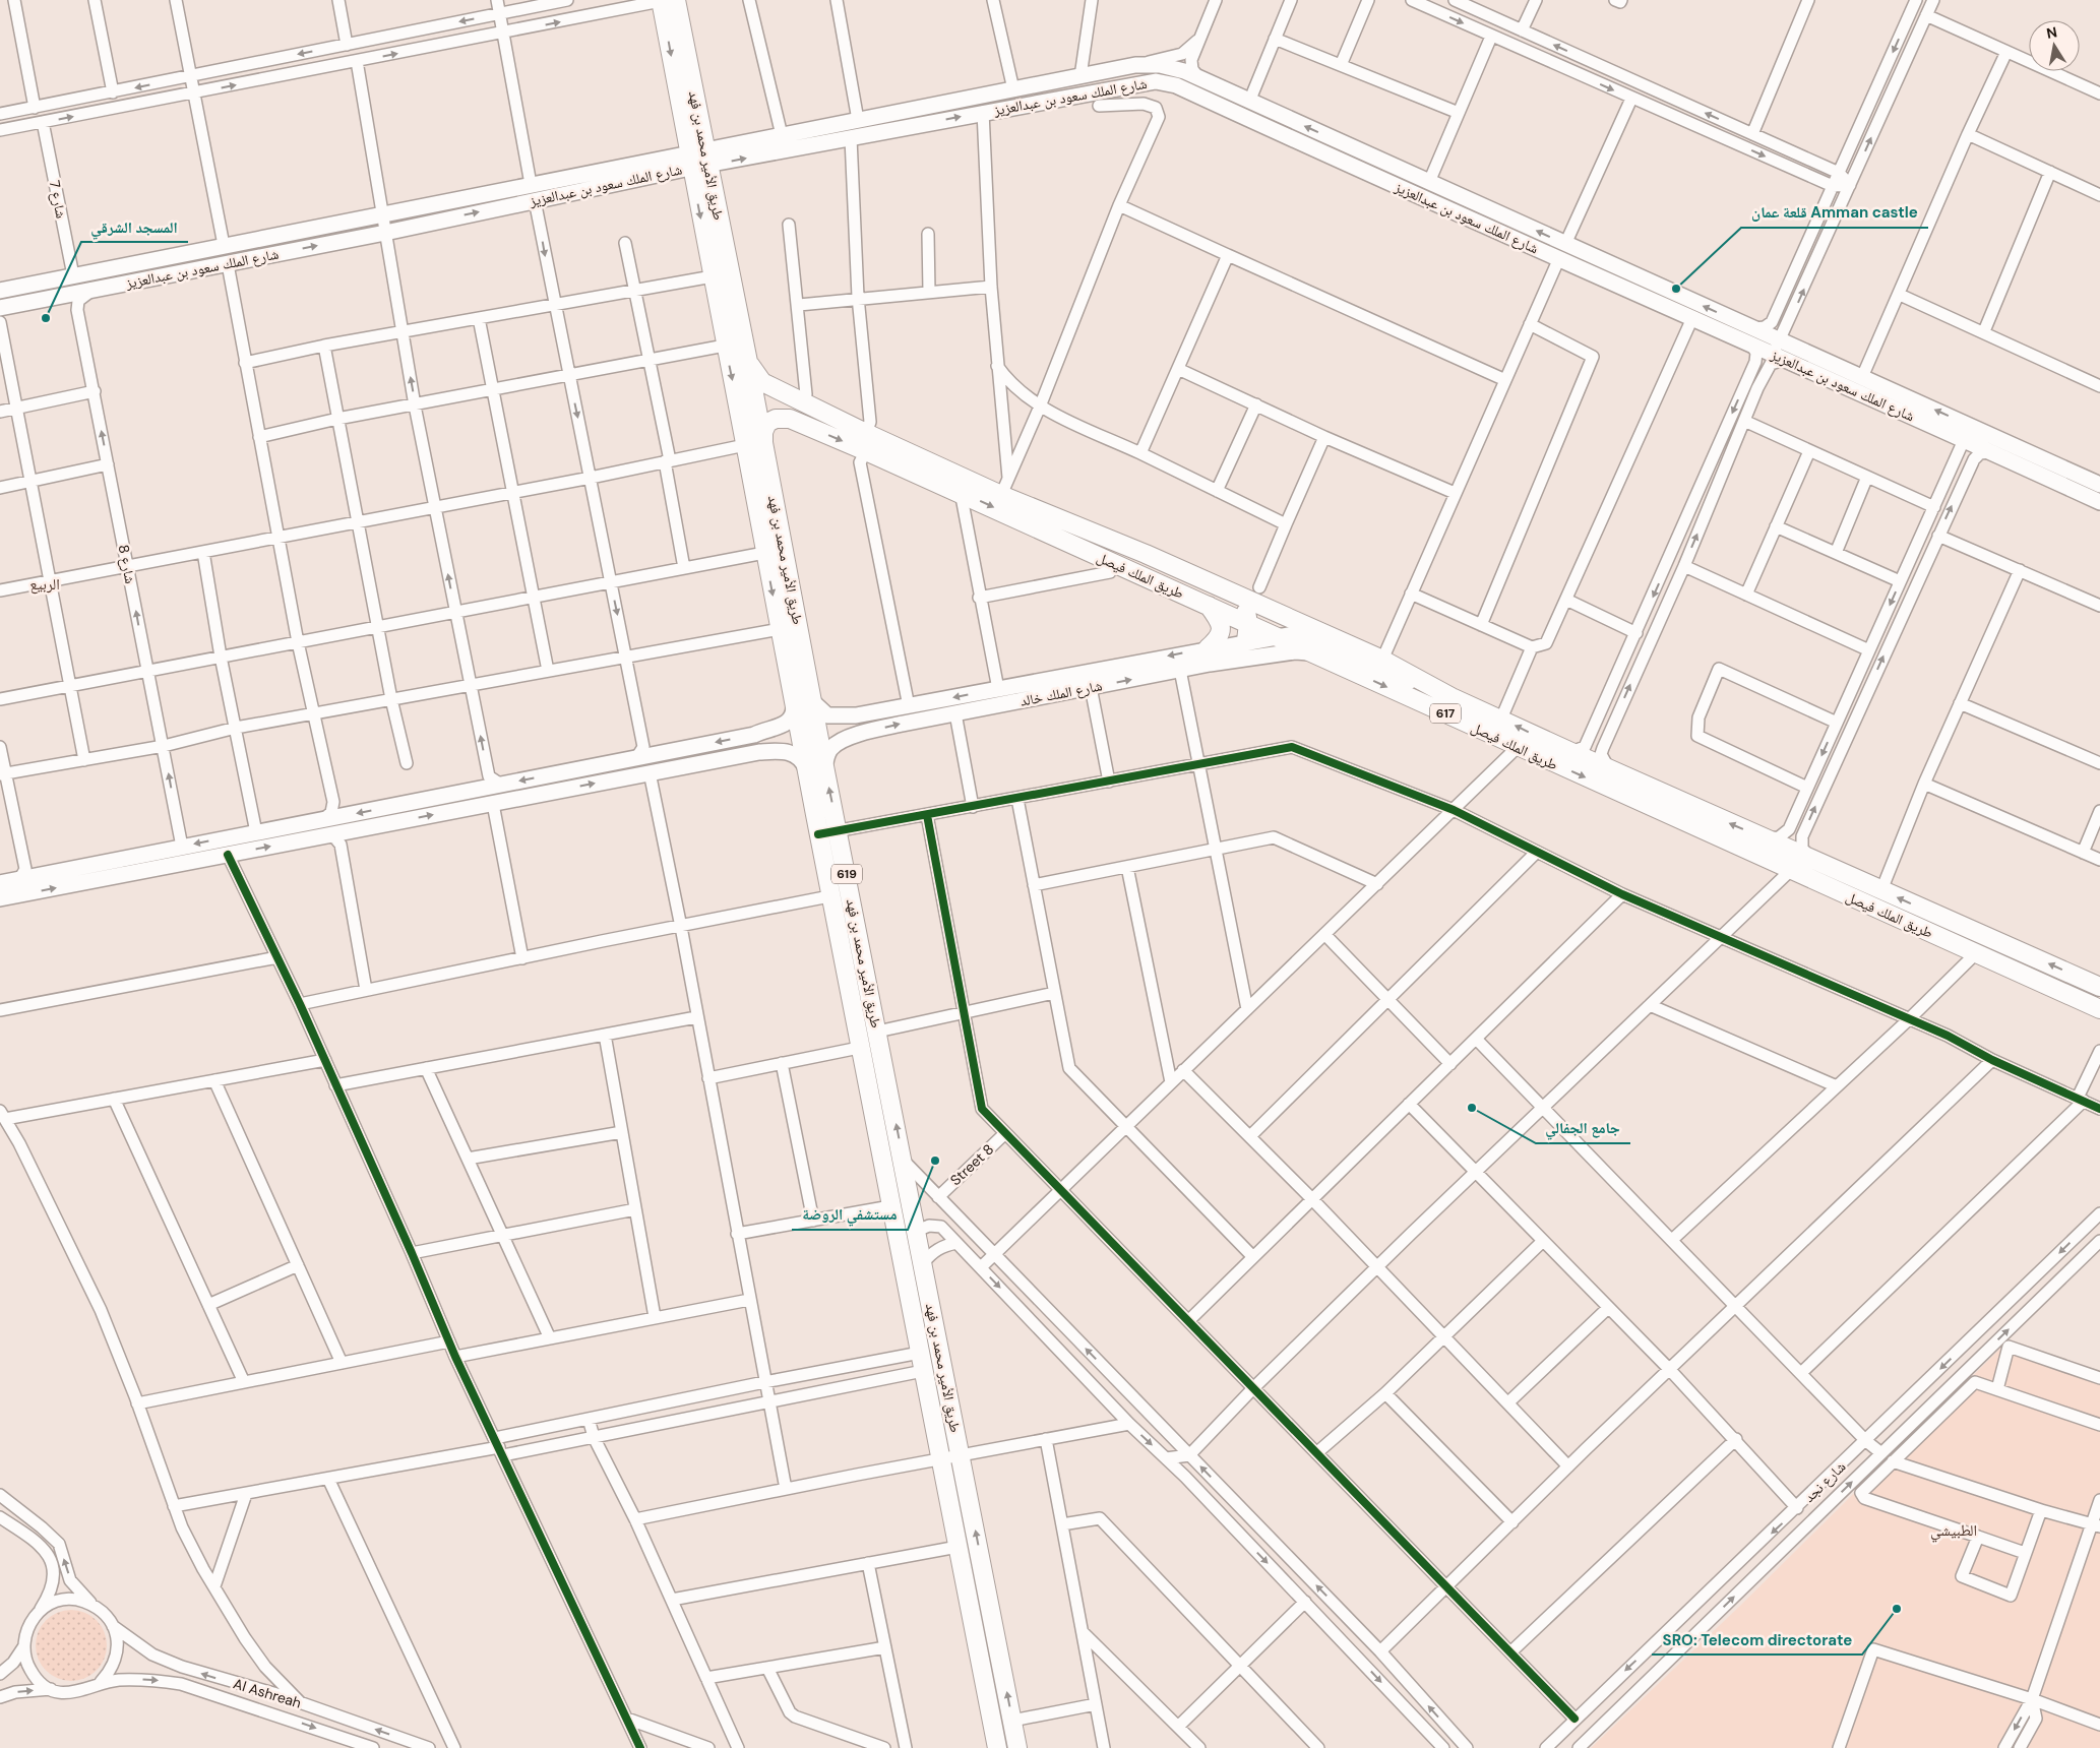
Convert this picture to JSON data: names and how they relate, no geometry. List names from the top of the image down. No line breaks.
{"streets":{"highway":["طريق الأمير محمد بن فهد","طريق الملك فيصل","617","619"],"main road":["شارع الملك سعود بن عبدالعزيز","شارع الملك خالد"],"street":["شارع 7","شارع 8","Street 8","شارع نجد","Al Ashreah"]},"crossings":[["شارع الملك سعود بن عبدالعزيز","طريق الأمير محمد بن فهد"],["شارع الملك سعود بن عبدالعزيز","شارع 7"],["شارع الملك سعود بن عبدالعزيز","شارع 8"],["طريق الأمير محمد بن فهد","طريق الملك فيصل"],["طريق الأمير محمد بن فهد","شارع الملك خالد"],["طريق الملك فيصل","شارع الملك خالد"]],"districts":["الربيع","الطبيشي"],"places":["قلعة عمان Amman castle","المسجد الشرقي","جامع الجفالي","مستشفي الروضة","SRO: Telecom directorate"],"north":"top"}
